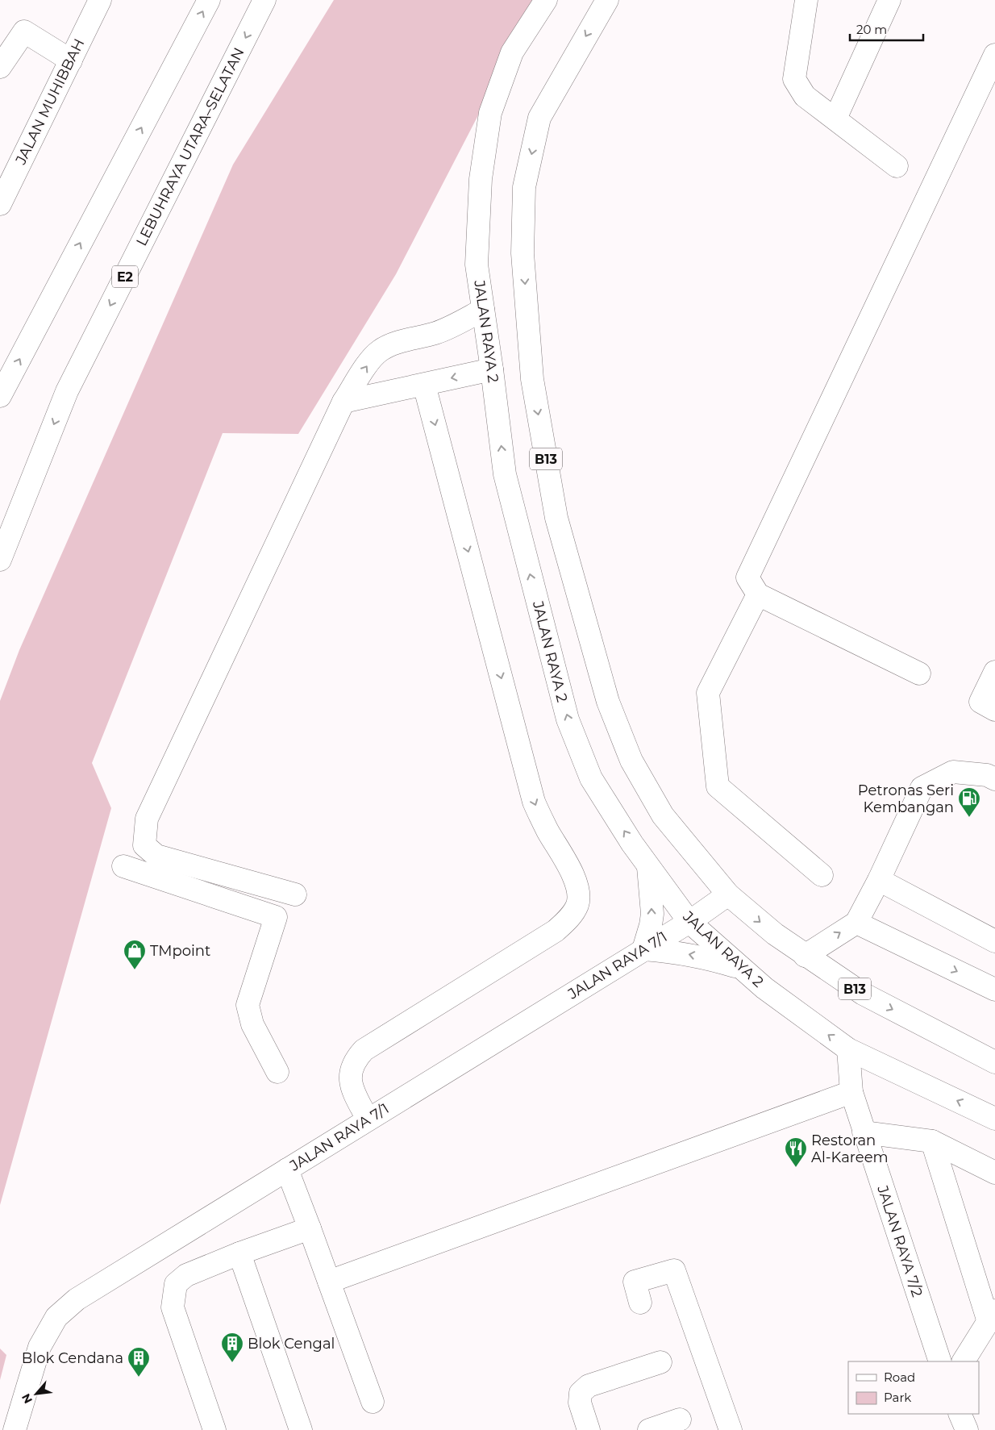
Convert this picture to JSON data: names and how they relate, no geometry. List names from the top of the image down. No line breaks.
{"streets":{"main road":["JALAN MUHIBBAH","LEBUHRAYA UTARA–SELATAN","E2","JALAN RAYA 2","B13","JALAN RAYA 7/1","JALAN RAYA 7/2"]},"crossings":[["JALAN RAYA 2","JALAN RAYA 7/1"],["JALAN RAYA 2","JALAN RAYA 7/2"],["B13","JALAN RAYA 7/1"]],"one_way":["JALAN RAYA 2"],"places":{"fuel station":["Petronas Seri Kembangan"],"shop":["TMpoint"],"restaurant":["Restoran Al-Kareem"],"building":["Blok Cengal","Blok Cendana"]},"legend":["Road","Park"],"scale_bar":"20 m","north":"bottom left"}
